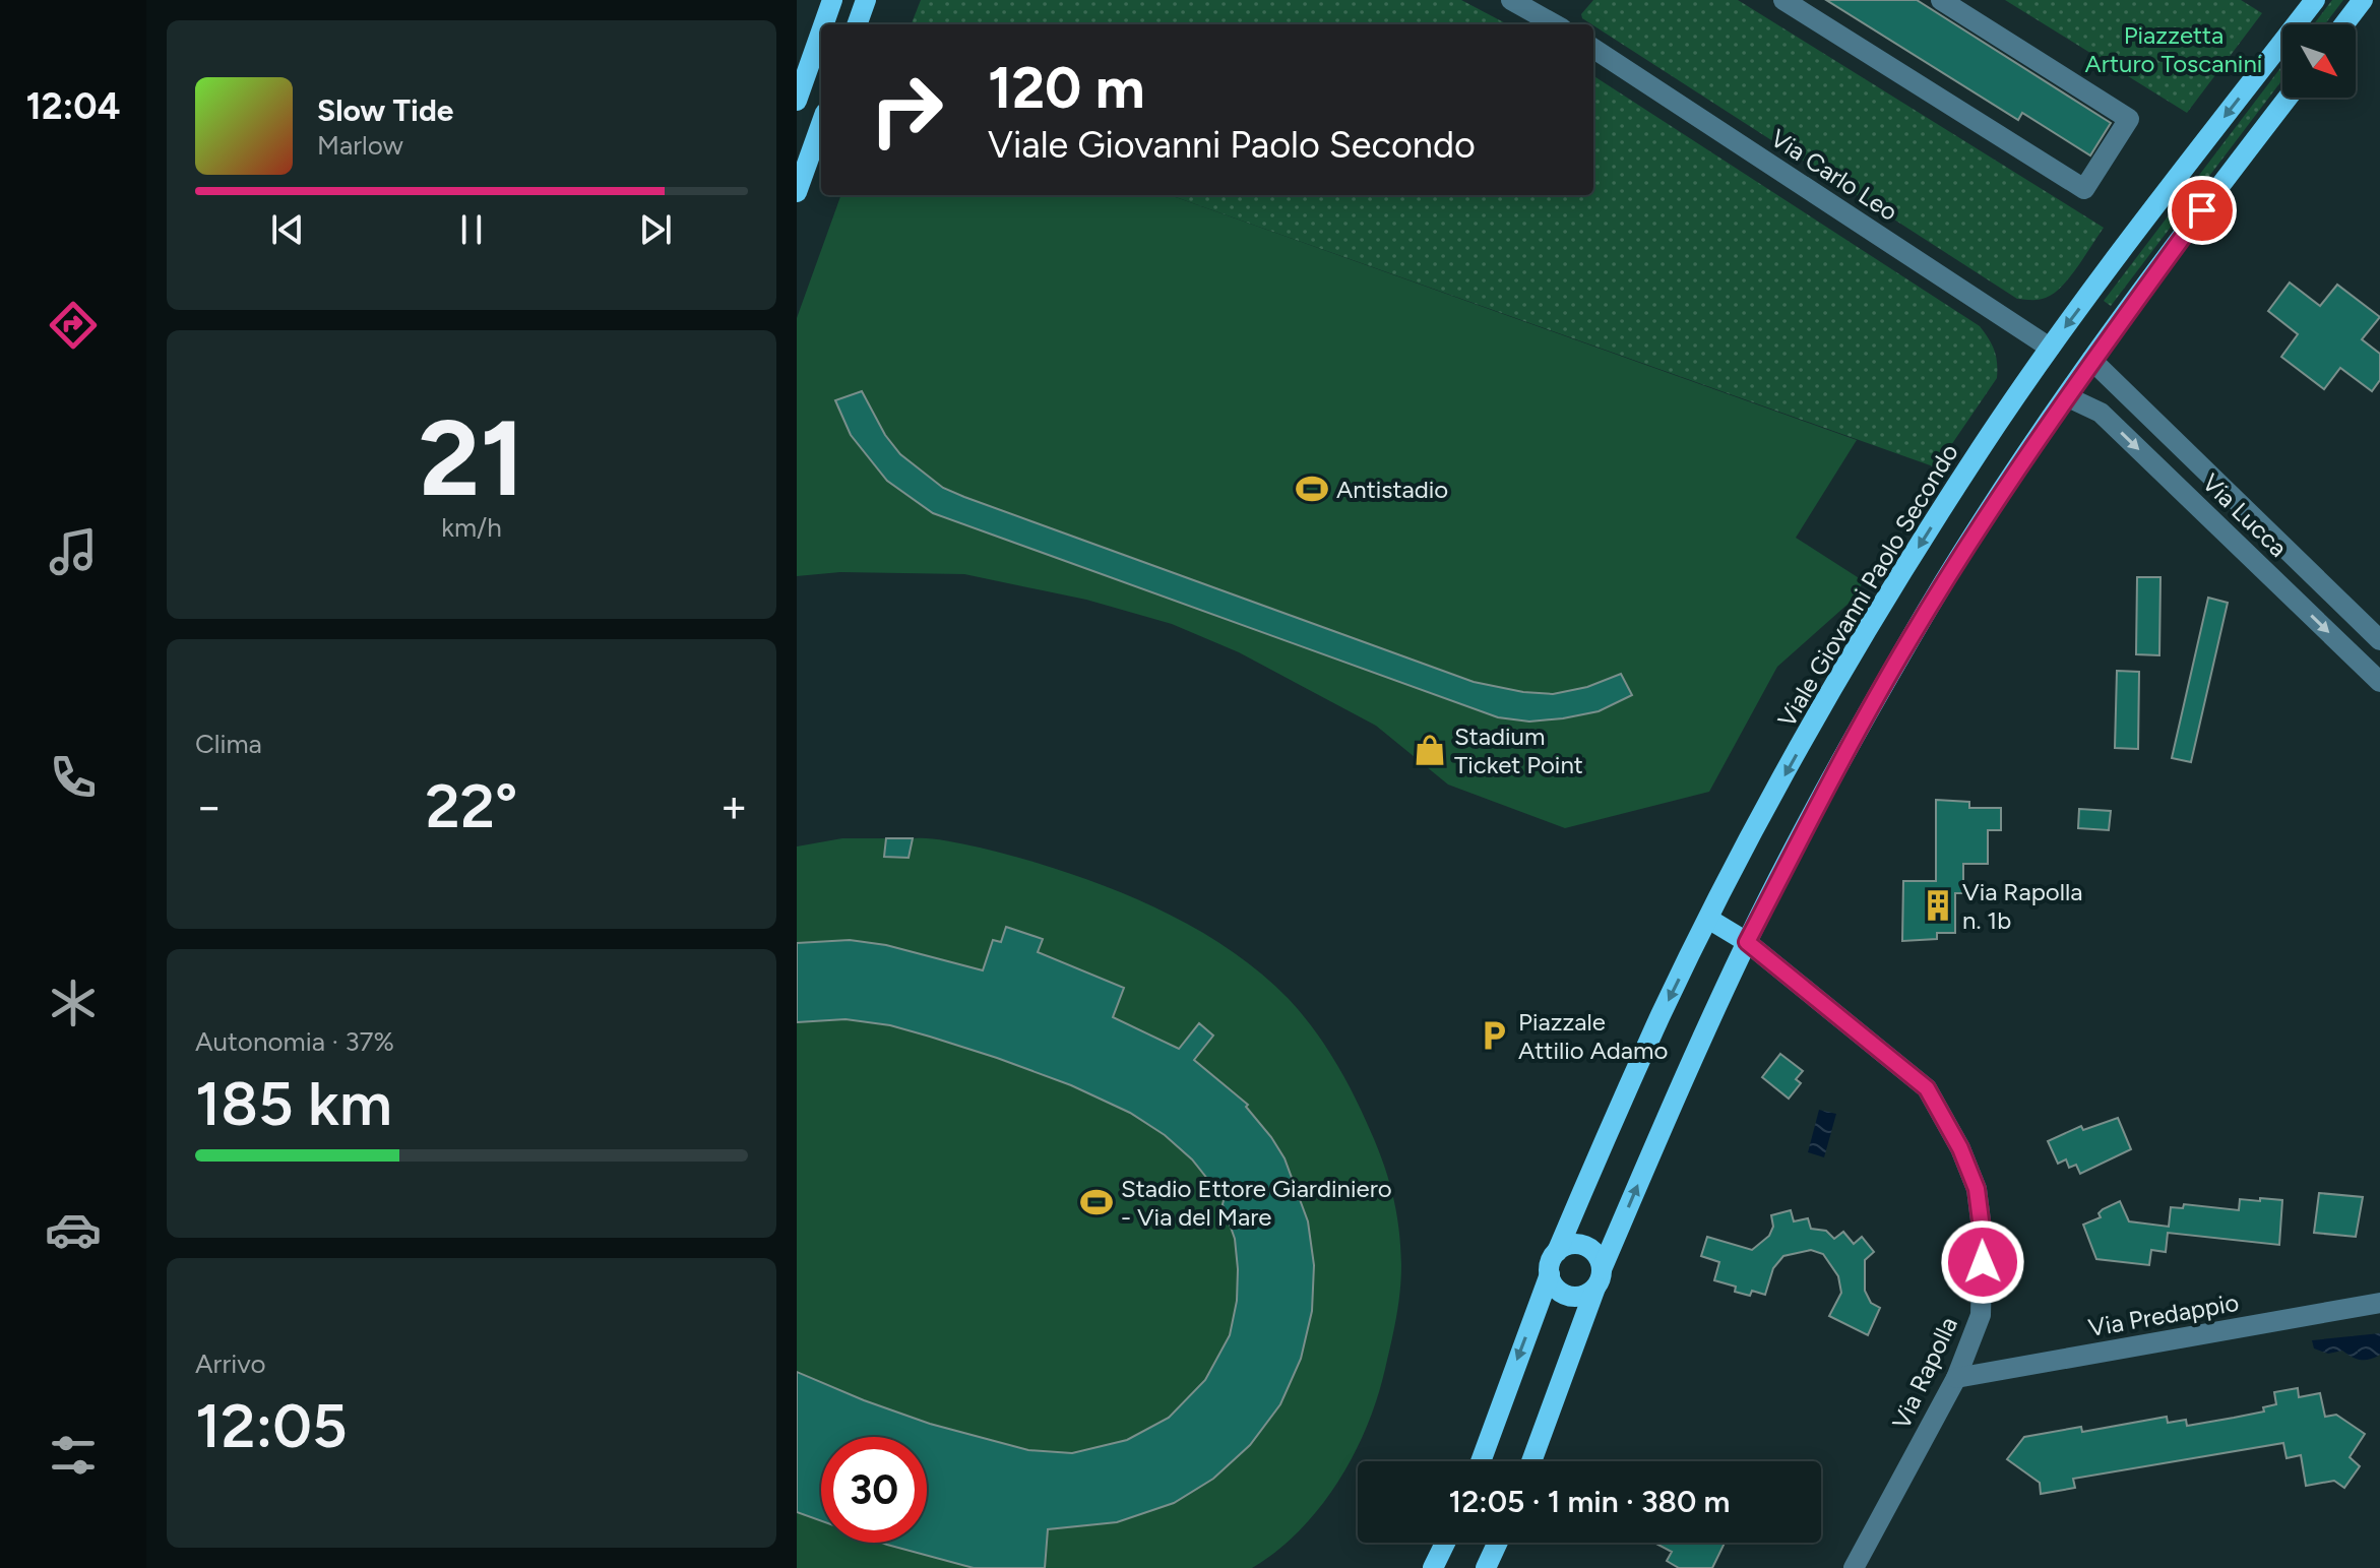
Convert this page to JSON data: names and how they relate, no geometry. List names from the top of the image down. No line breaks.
{"streets":{"main road":["Viale Giovanni Paolo Secondo"],"street":["Via Carlo Leo","Via Lucca","Via Predappio","Via Rapolla"]},"crossings":[["Via Carlo Leo","Viale Giovanni Paolo Secondo"],["Via Predappio","Via Rapolla"]],"parks":["Piazzetta Arturo Toscanini"],"places":{"sports":["Antistadio","Stadio Ettore Giardiniero - Via del Mare"],"shop":["Stadium Ticket Point"],"building":["Via Rapolla n. 1b"],"parking":["Piazzale Attilio Adamo"]},"north":"bottom right","page":{"tabs":"12:04","turn":["120 m","Viale Giovanni Paolo Secondo"],"song":["Slow Tide","Marlow"],"tile":[["21","km/h"],"Clima",["Autonomia · 37%","185 km"],["Arrivo","12:05"]],"heat":["−","22°","+"],"limit":"30","trip":"12:05 · 1 min · 380 m"}}
